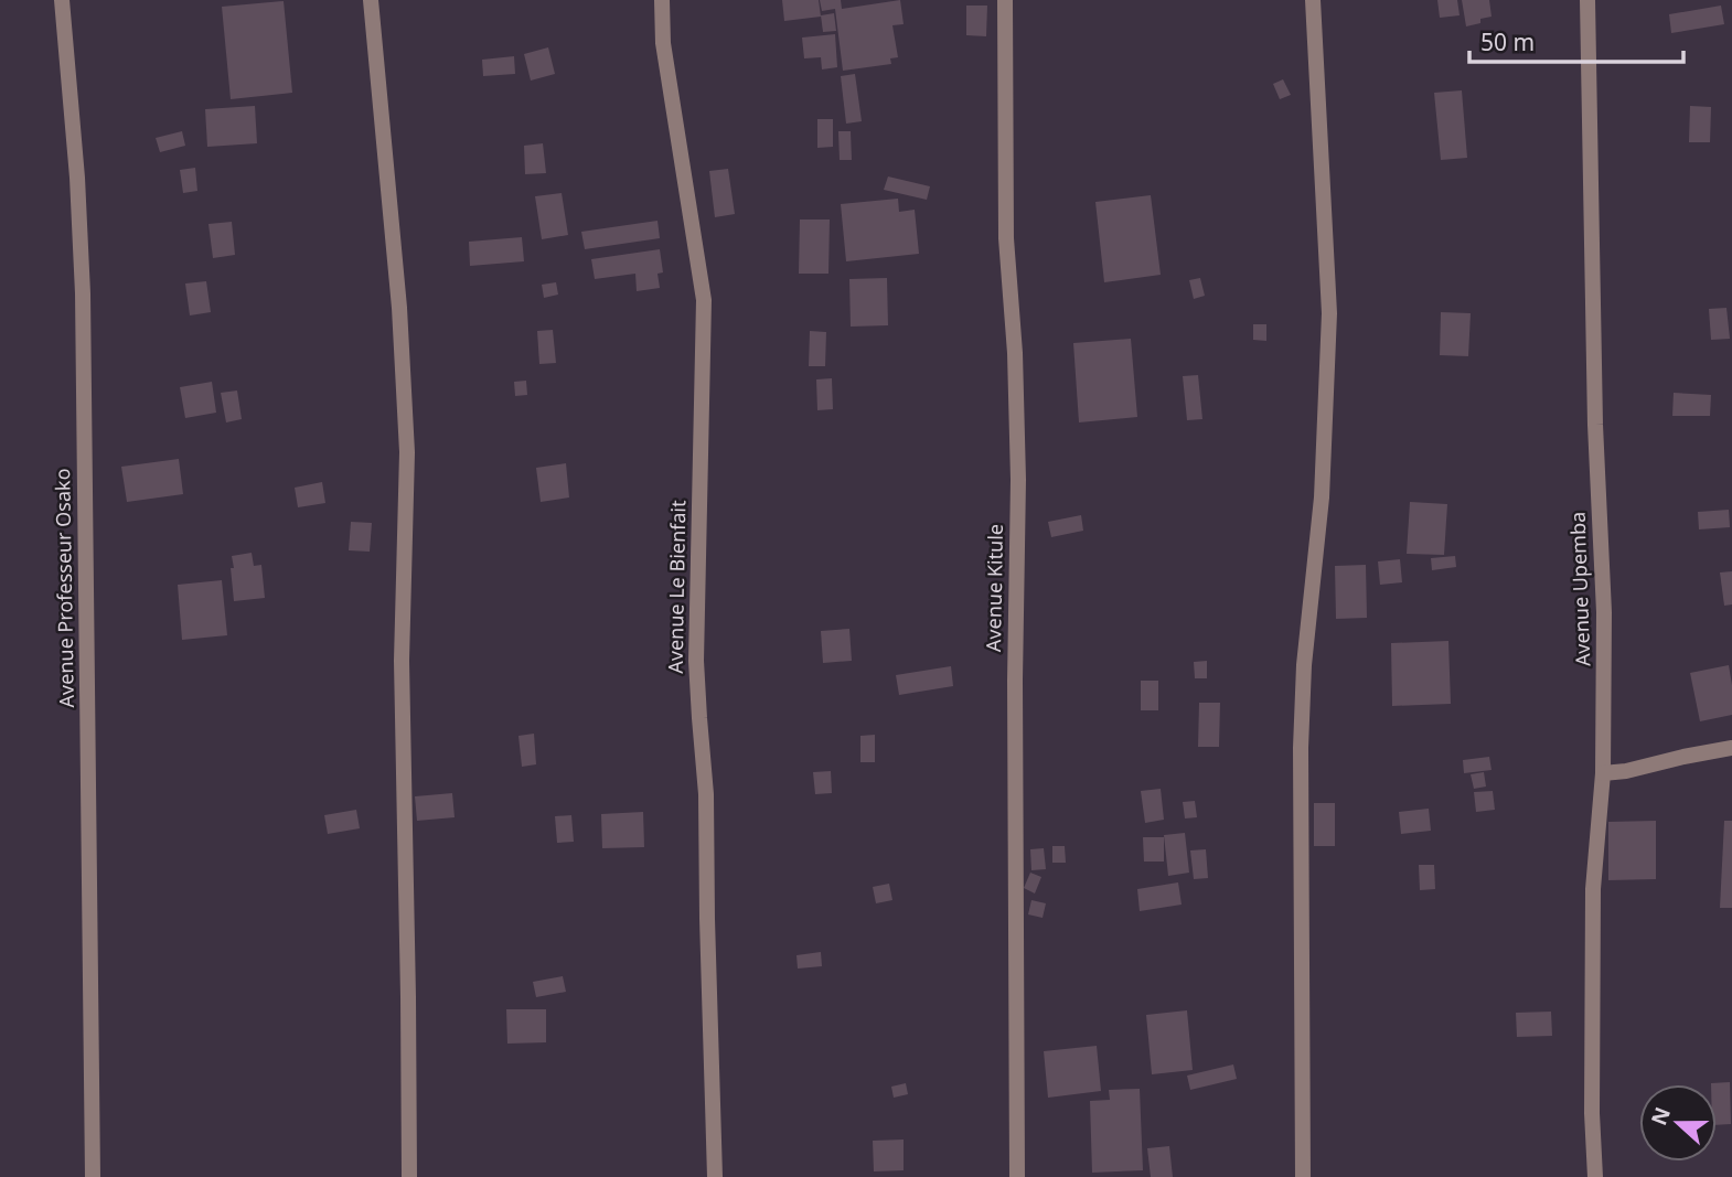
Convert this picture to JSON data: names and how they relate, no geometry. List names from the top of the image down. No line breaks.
{"streets":{"street":["Avenue Le Bienfait","Avenue Professeur Osako","Avenue Kitule","Avenue Upemba"]},"scale_bar":"50 m","north":"left"}
